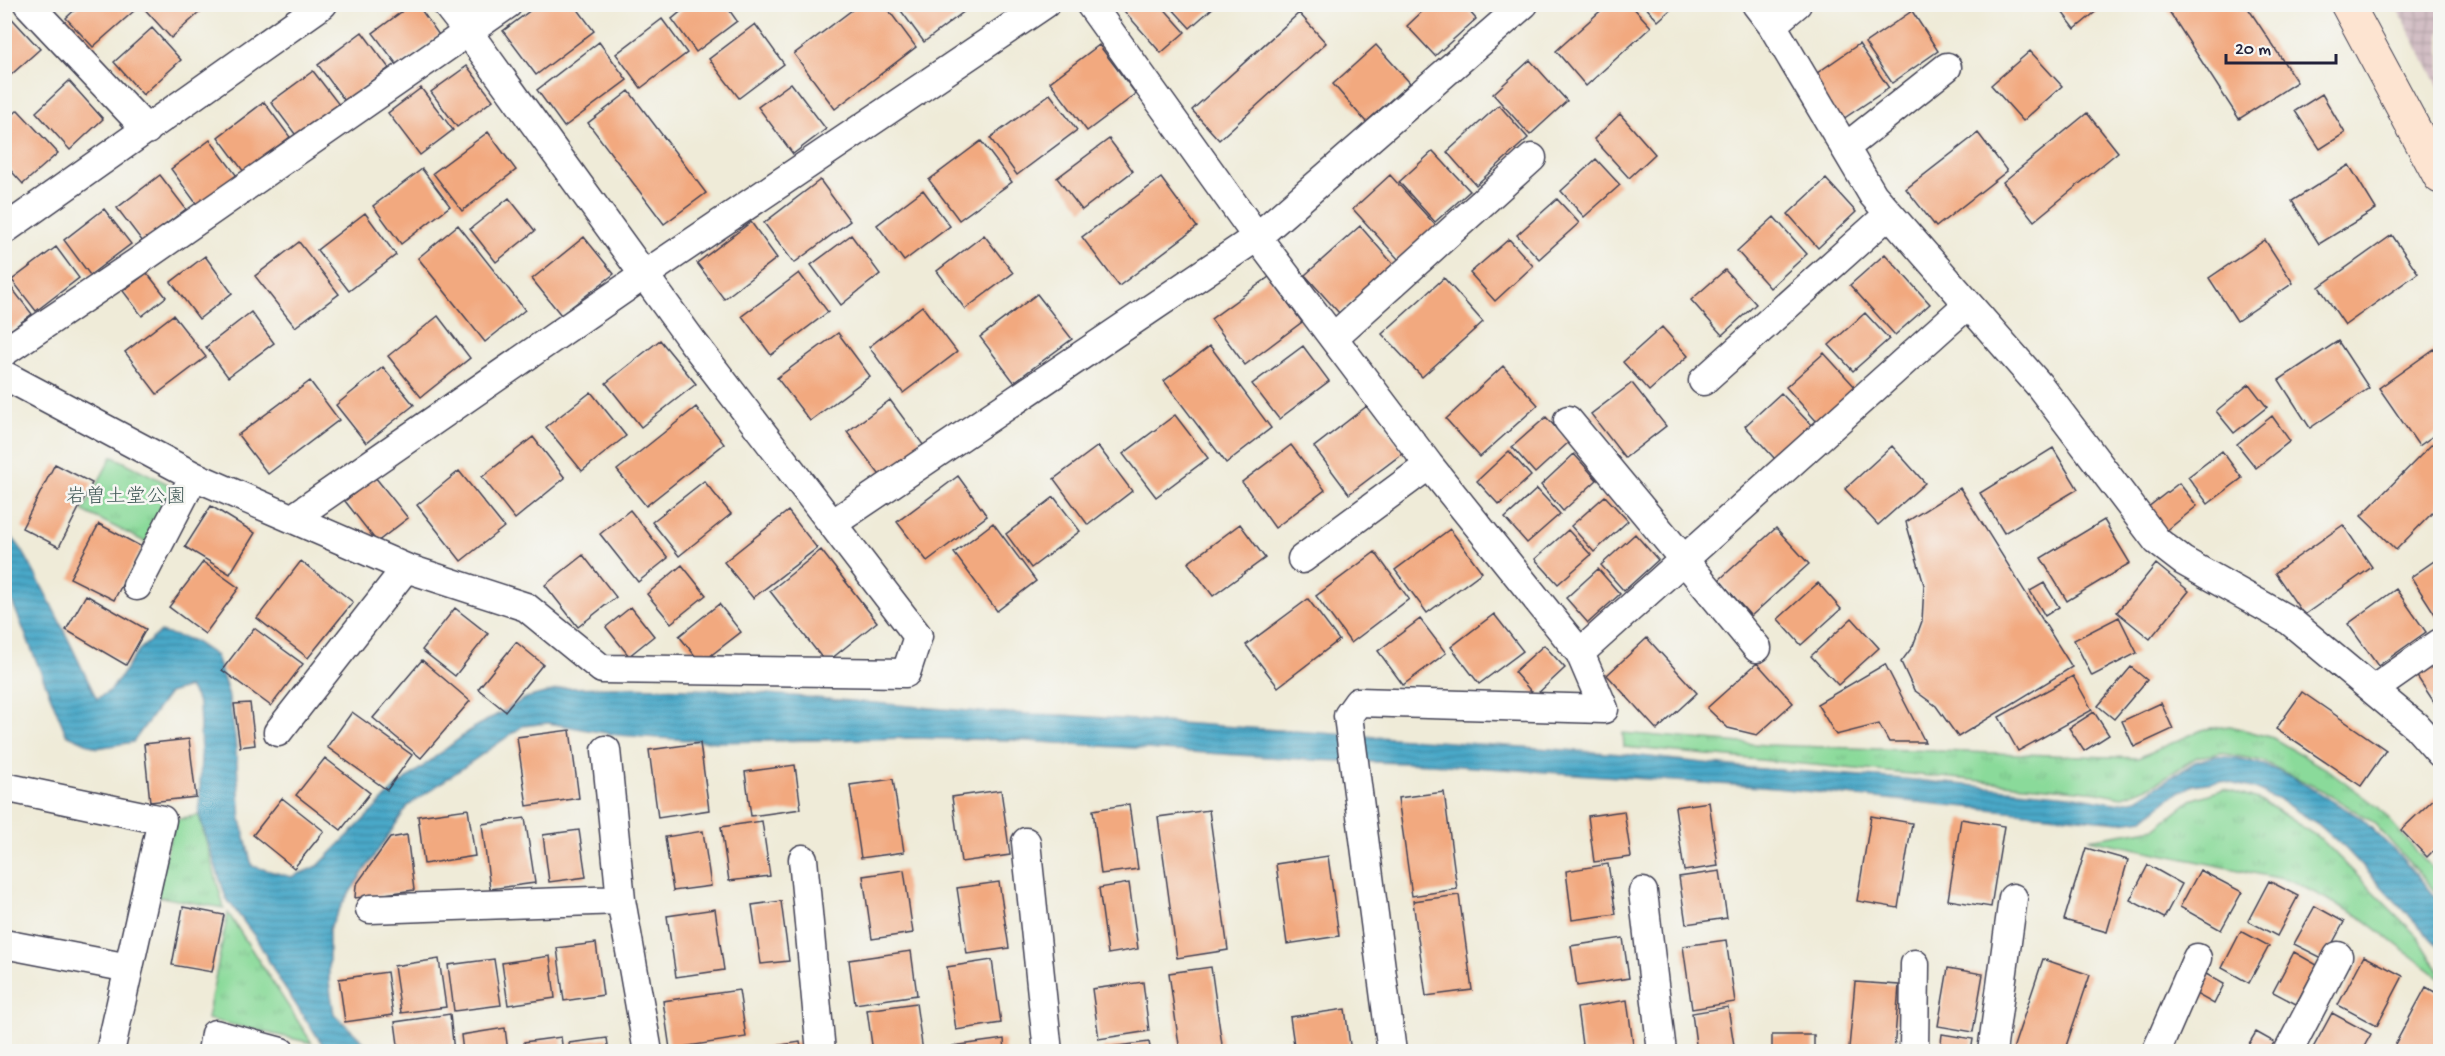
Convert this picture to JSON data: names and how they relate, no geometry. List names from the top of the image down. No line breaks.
{"parks":["岩曽土堂公園"],"scale_bar":"20 m"}
